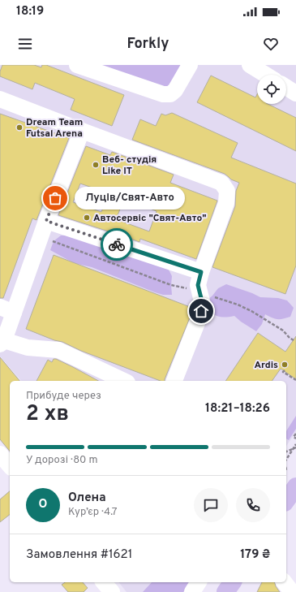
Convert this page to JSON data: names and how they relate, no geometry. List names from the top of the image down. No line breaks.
{"places":["Dream Team Futsal Arena","Веб- студія Like IT","Луців/Свят-Авто","Автосервіс \"Свят-Авто\"","Ardis"],"page":{"status":"18:19","header":"Forkly","bubble":"Луців/Свят-Авто","heading":["2 хв","Прибуде через","18:21–18:26"],"panel":["Олена","Кур’єр · 4.7","Замовлення #1621","179 ₴"],"bar":"У дорозі · 80 m","round":"О"}}
